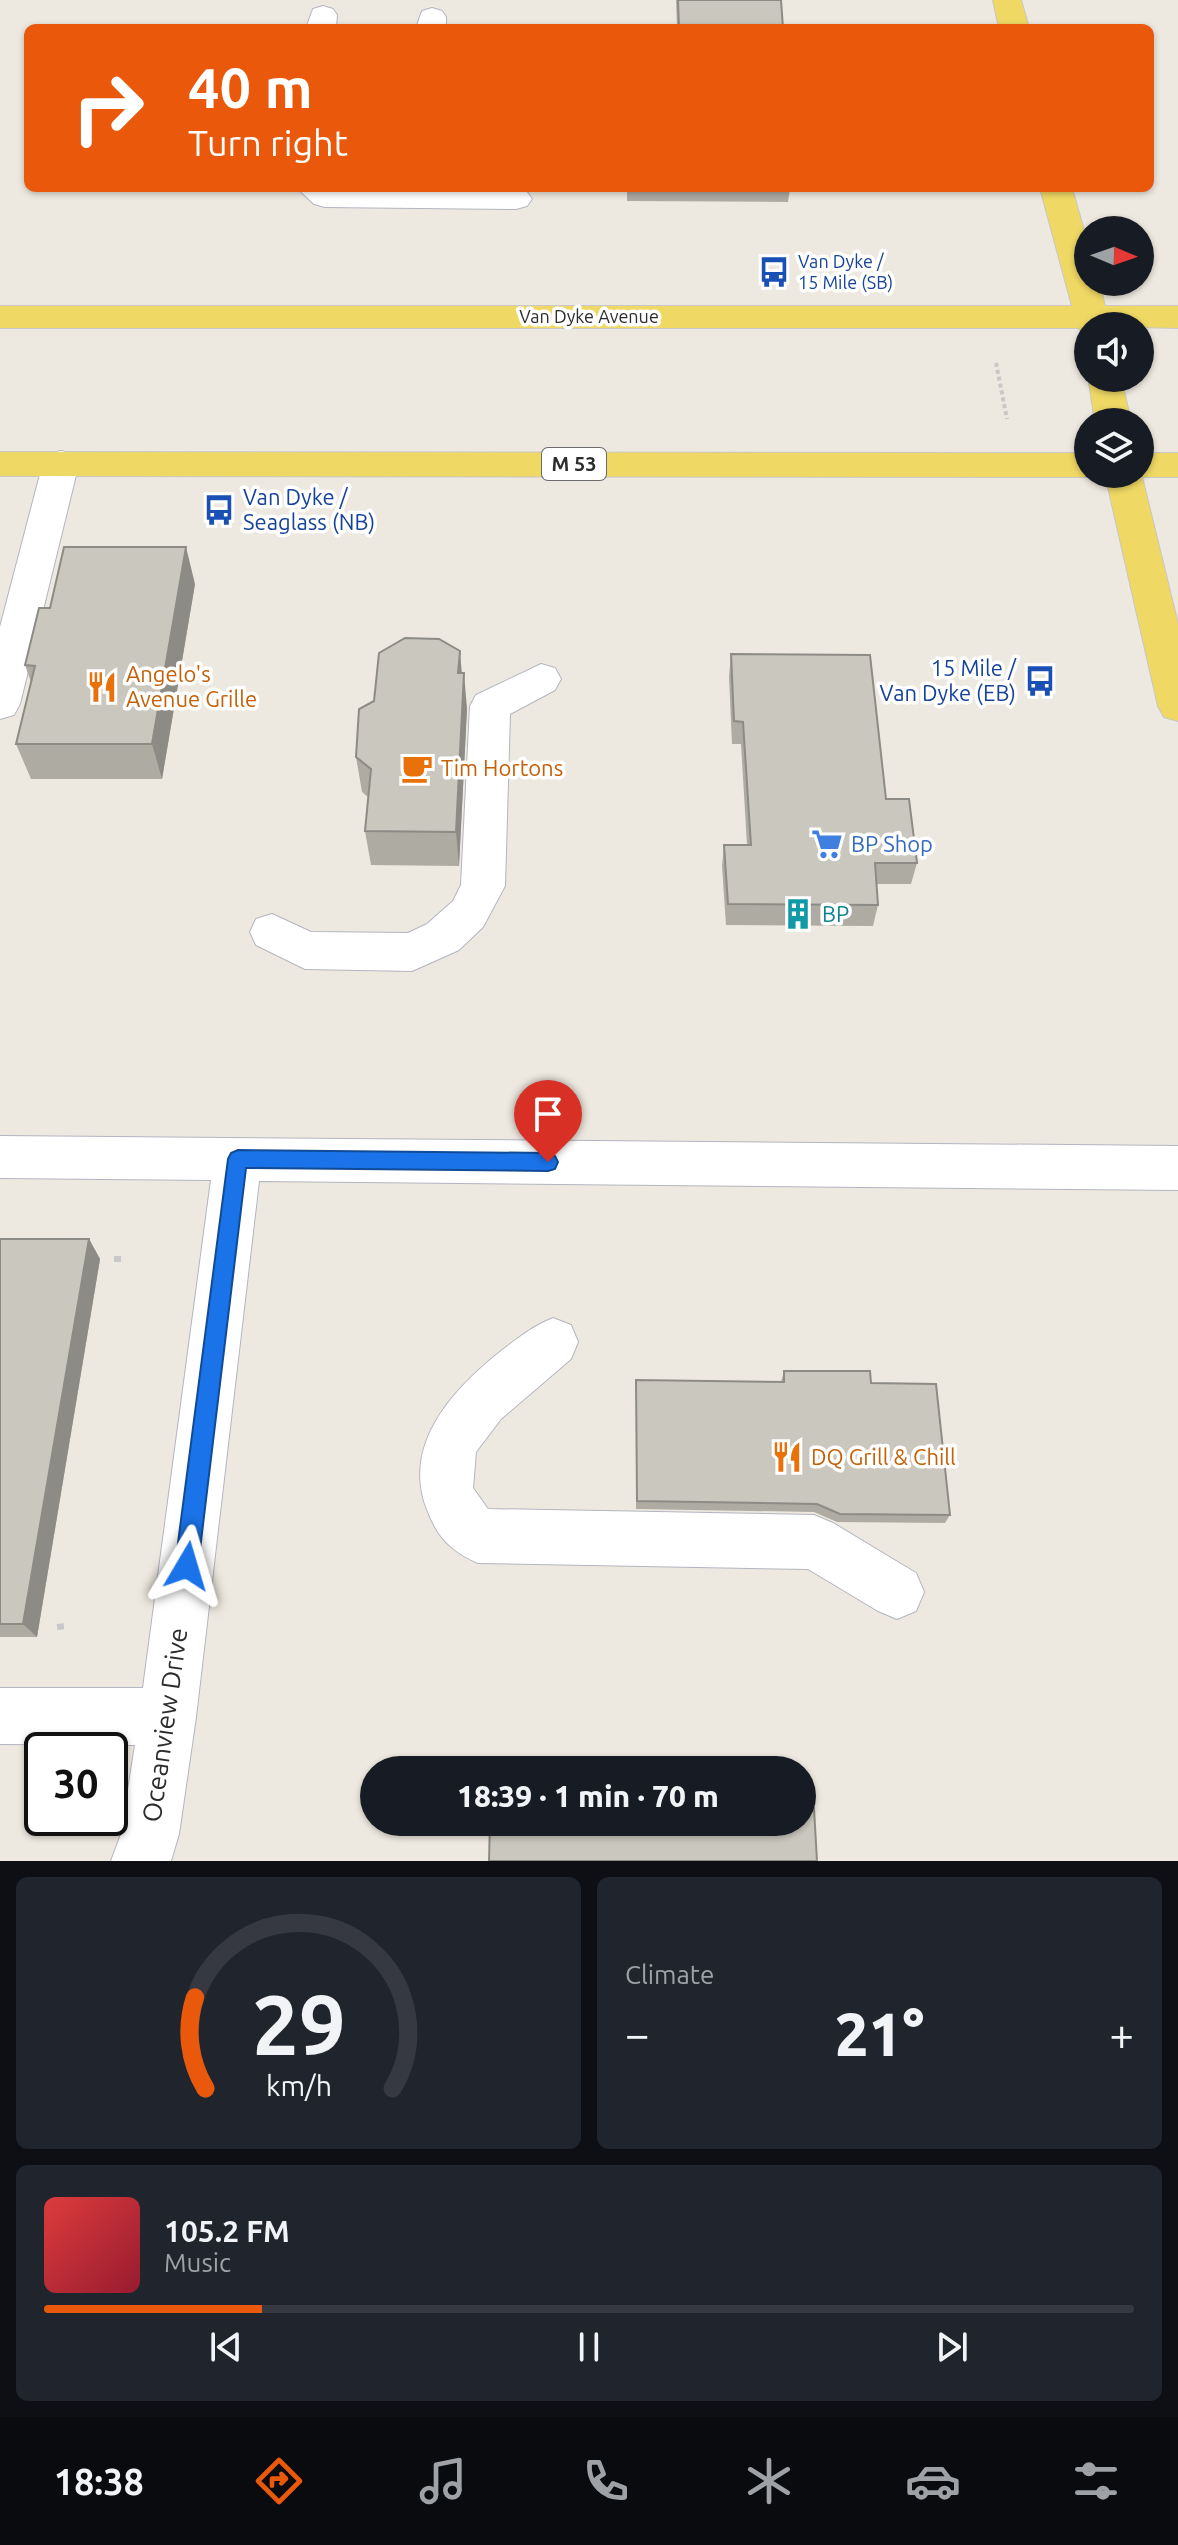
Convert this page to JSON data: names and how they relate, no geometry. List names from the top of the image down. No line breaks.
{"streets":{"main road":["Van Dyke Avenue","M 53"],"street":["Oceanview Drive"]},"places":{"bus stop":["Van Dyke / 15 Mile (SB)","Van Dyke / Seaglass (NB)","15 Mile / Van Dyke (EB)"],"restaurant":["Angelo's Avenue Grille","DQ Grill & Chill"],"cafe":["Tim Hortons"],"supermarket":["BP Shop"],"building":["BP"]},"north":"right","page":{"turn":["40 m","Turn right"],"limit":"30","trip":"18:39 · 1 min · 70 m","tile":"Climate","heat":["−","21°","+"],"song":["105.2 FM","Music"],"tabs":"18:38","gauge":["29","km/h"]}}
